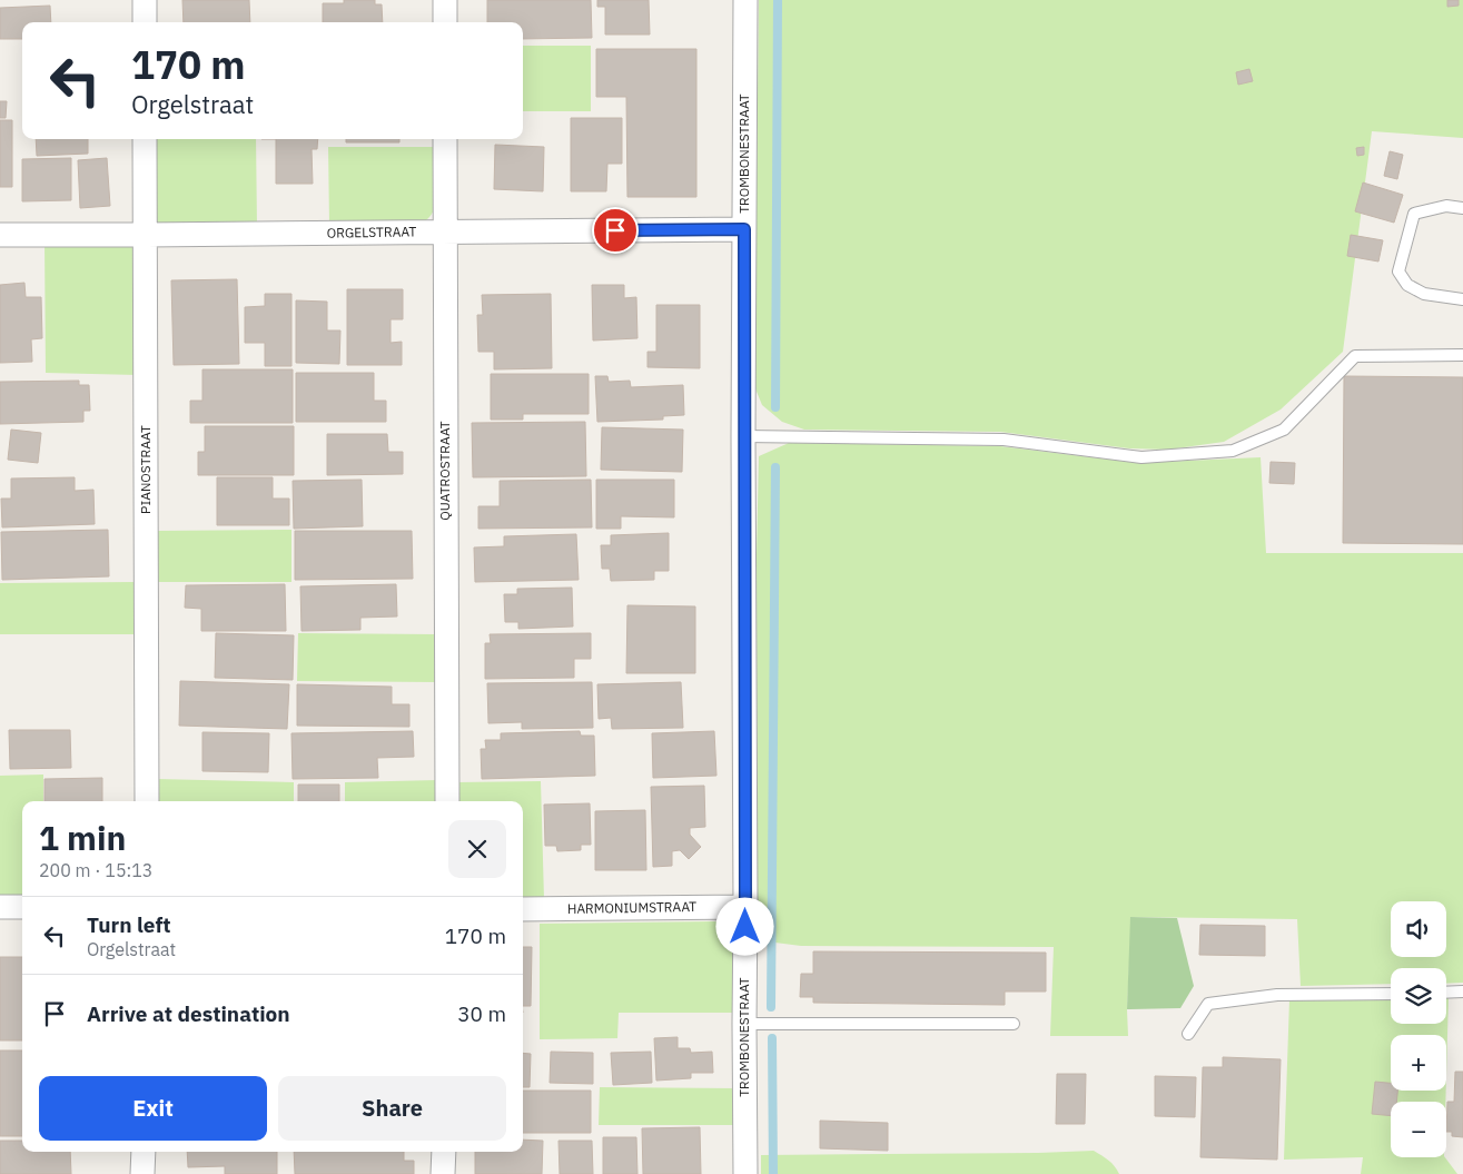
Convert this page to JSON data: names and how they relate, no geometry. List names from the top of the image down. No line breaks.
{"streets":{"street":["TROMBONESTRAAT","ORGELSTRAAT","PIANOSTRAAT","QUATROSTRAAT","HARMONIUMSTRAAT"]},"crossings":[["TROMBONESTRAAT","ORGELSTRAAT"],["TROMBONESTRAAT","HARMONIUMSTRAAT"],["ORGELSTRAAT","PIANOSTRAAT"],["ORGELSTRAAT","QUATROSTRAAT"]],"page":{"turn":["170 m","Orgelstraat"],"heading":["1 min","200 m · 15:13"],"list":[{"name":"Turn left","note":"Orgelstraat","value":"170 m"},{"name":"Arrive at destination","value":"30 m"}],"map_buttons":["+","−"],"buttons":["Exit","Share"]}}
